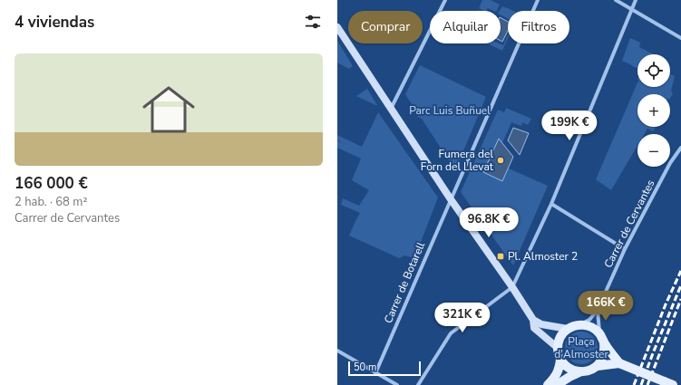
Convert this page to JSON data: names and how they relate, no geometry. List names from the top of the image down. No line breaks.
{"streets":{"street":["Carrer de Cervantes","Carrer de Botarell"]},"parks":["Parc Luis Buñuel","Plaça d'Almoster"],"places":{"other":["Fumera del Forn del Llevat"],"transit":["Pl. Almoster 2"]},"scale_bar":"50 m","page":{"heading":"4 viviendas","chip":["Comprar","Alquilar","Filtros"],"list":[{"name":"166 000 €","note":"2 hab. · 68 m² · Carrer de Cervantes"}],"map_buttons":["+","−"],"price":["199K €","96.8K €","166K €","321K €"],"scale":"50 m"}}
